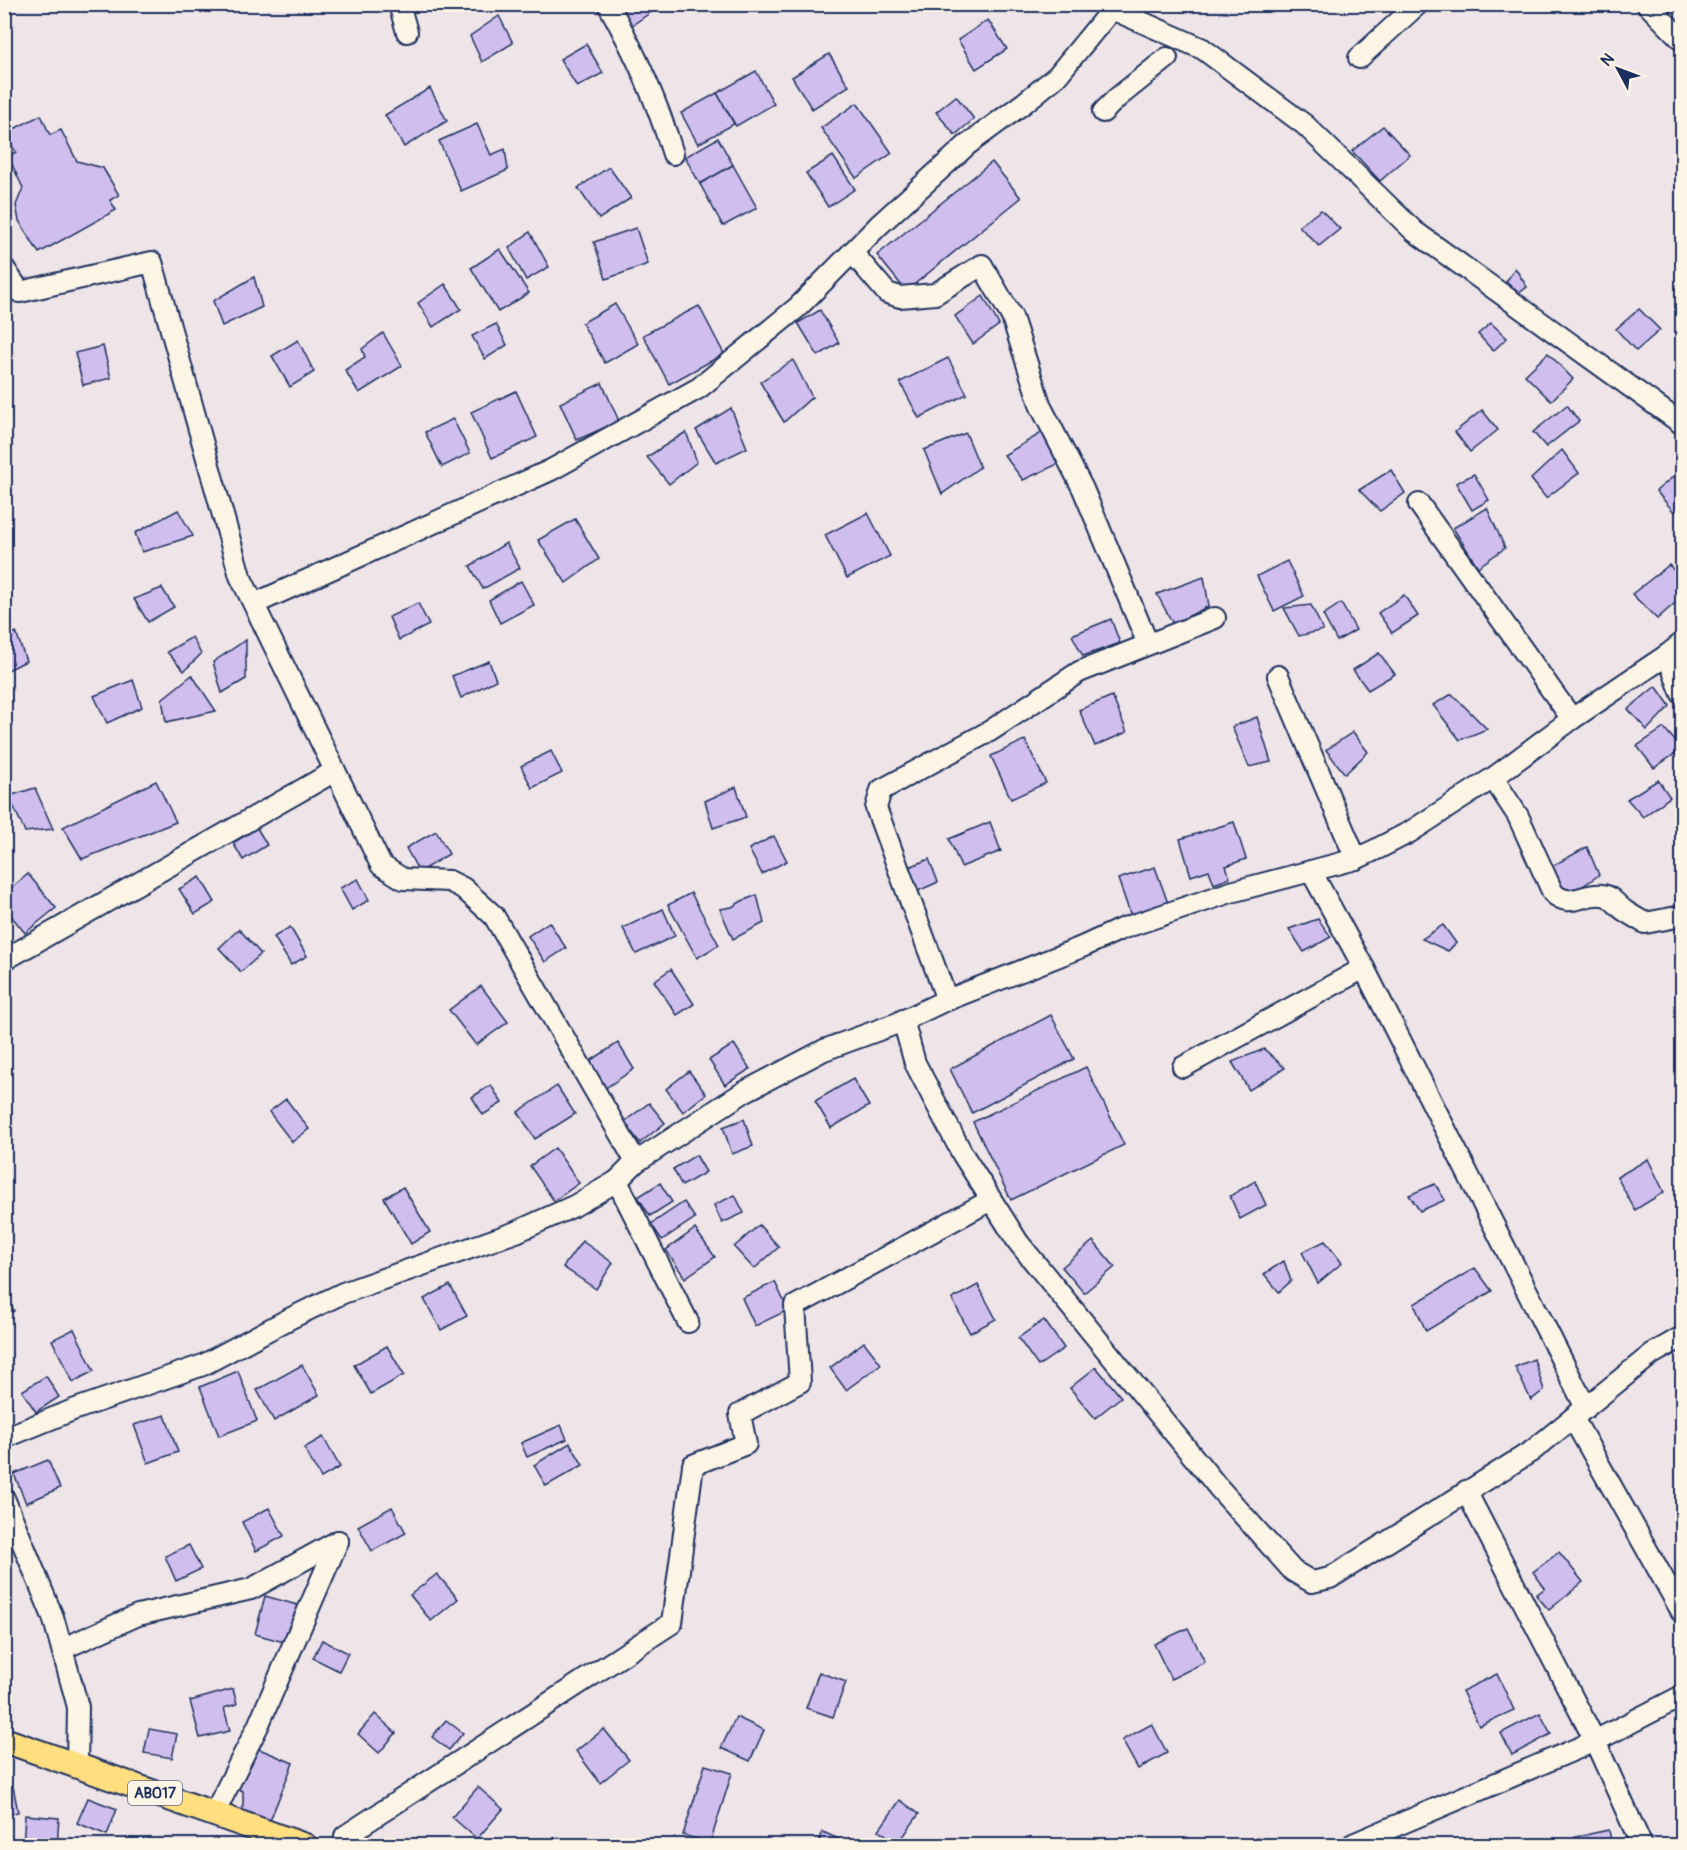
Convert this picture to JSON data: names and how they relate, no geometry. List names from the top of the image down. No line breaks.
{"streets":{"main road":["AB017"]},"north":"top left"}
